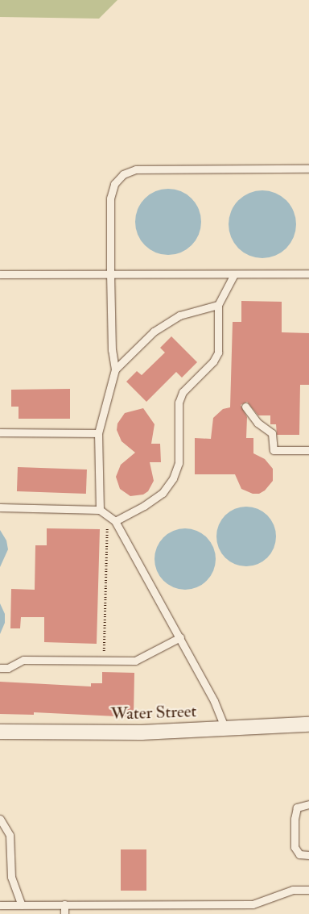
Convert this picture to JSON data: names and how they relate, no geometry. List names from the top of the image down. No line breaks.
{"streets":{"street":["Water Street"]}}
